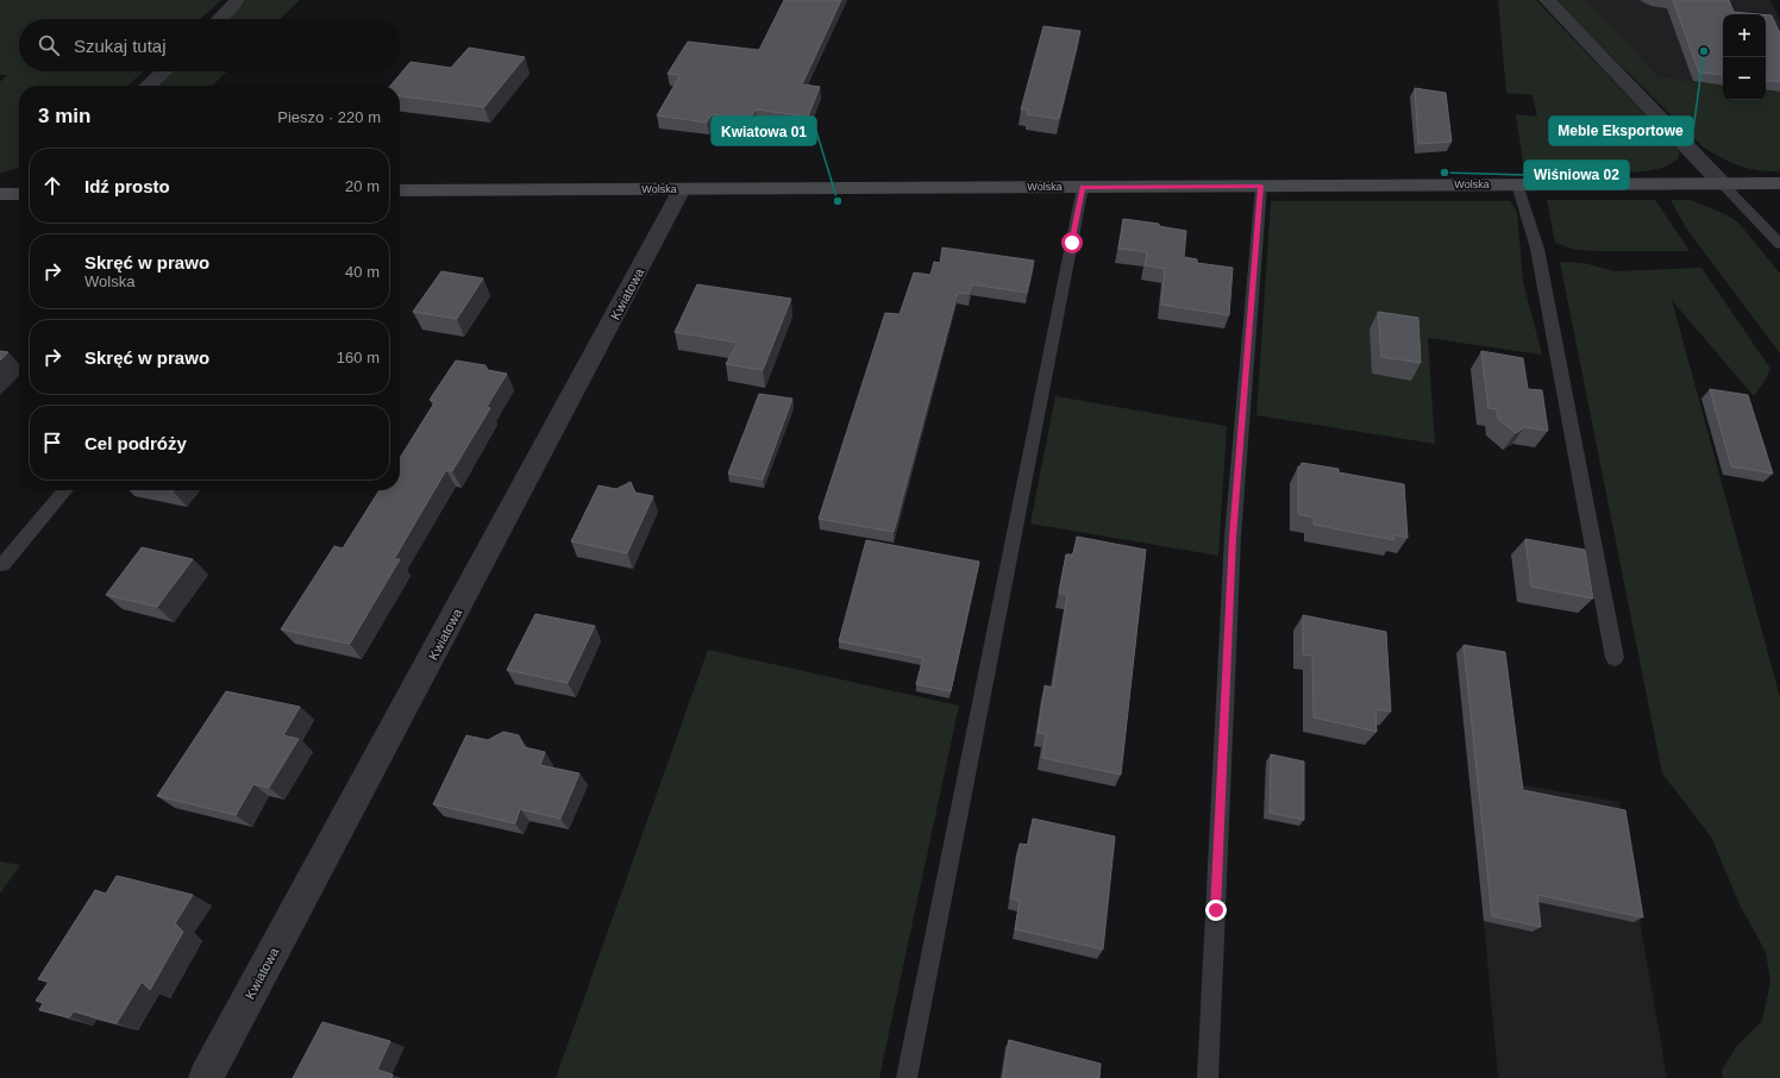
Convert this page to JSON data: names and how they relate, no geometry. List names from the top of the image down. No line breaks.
{"streets":{"street":["Wolska","Kwiatowa"]},"crossings":[["Wolska","Kwiatowa"]],"places":["Meble Eksportowe","Wiśniowa 02","Kwiatowa 01"],"page":{"map_buttons":["+","−"],"search":"Szukaj tutaj","heading":["3 min","Pieszo · 220 m"],"list":[["Idź prosto","20 m"],["Skręć w prawo","Wolska","40 m"],["Skręć w prawo","160 m"],"Cel podróży"]}}
